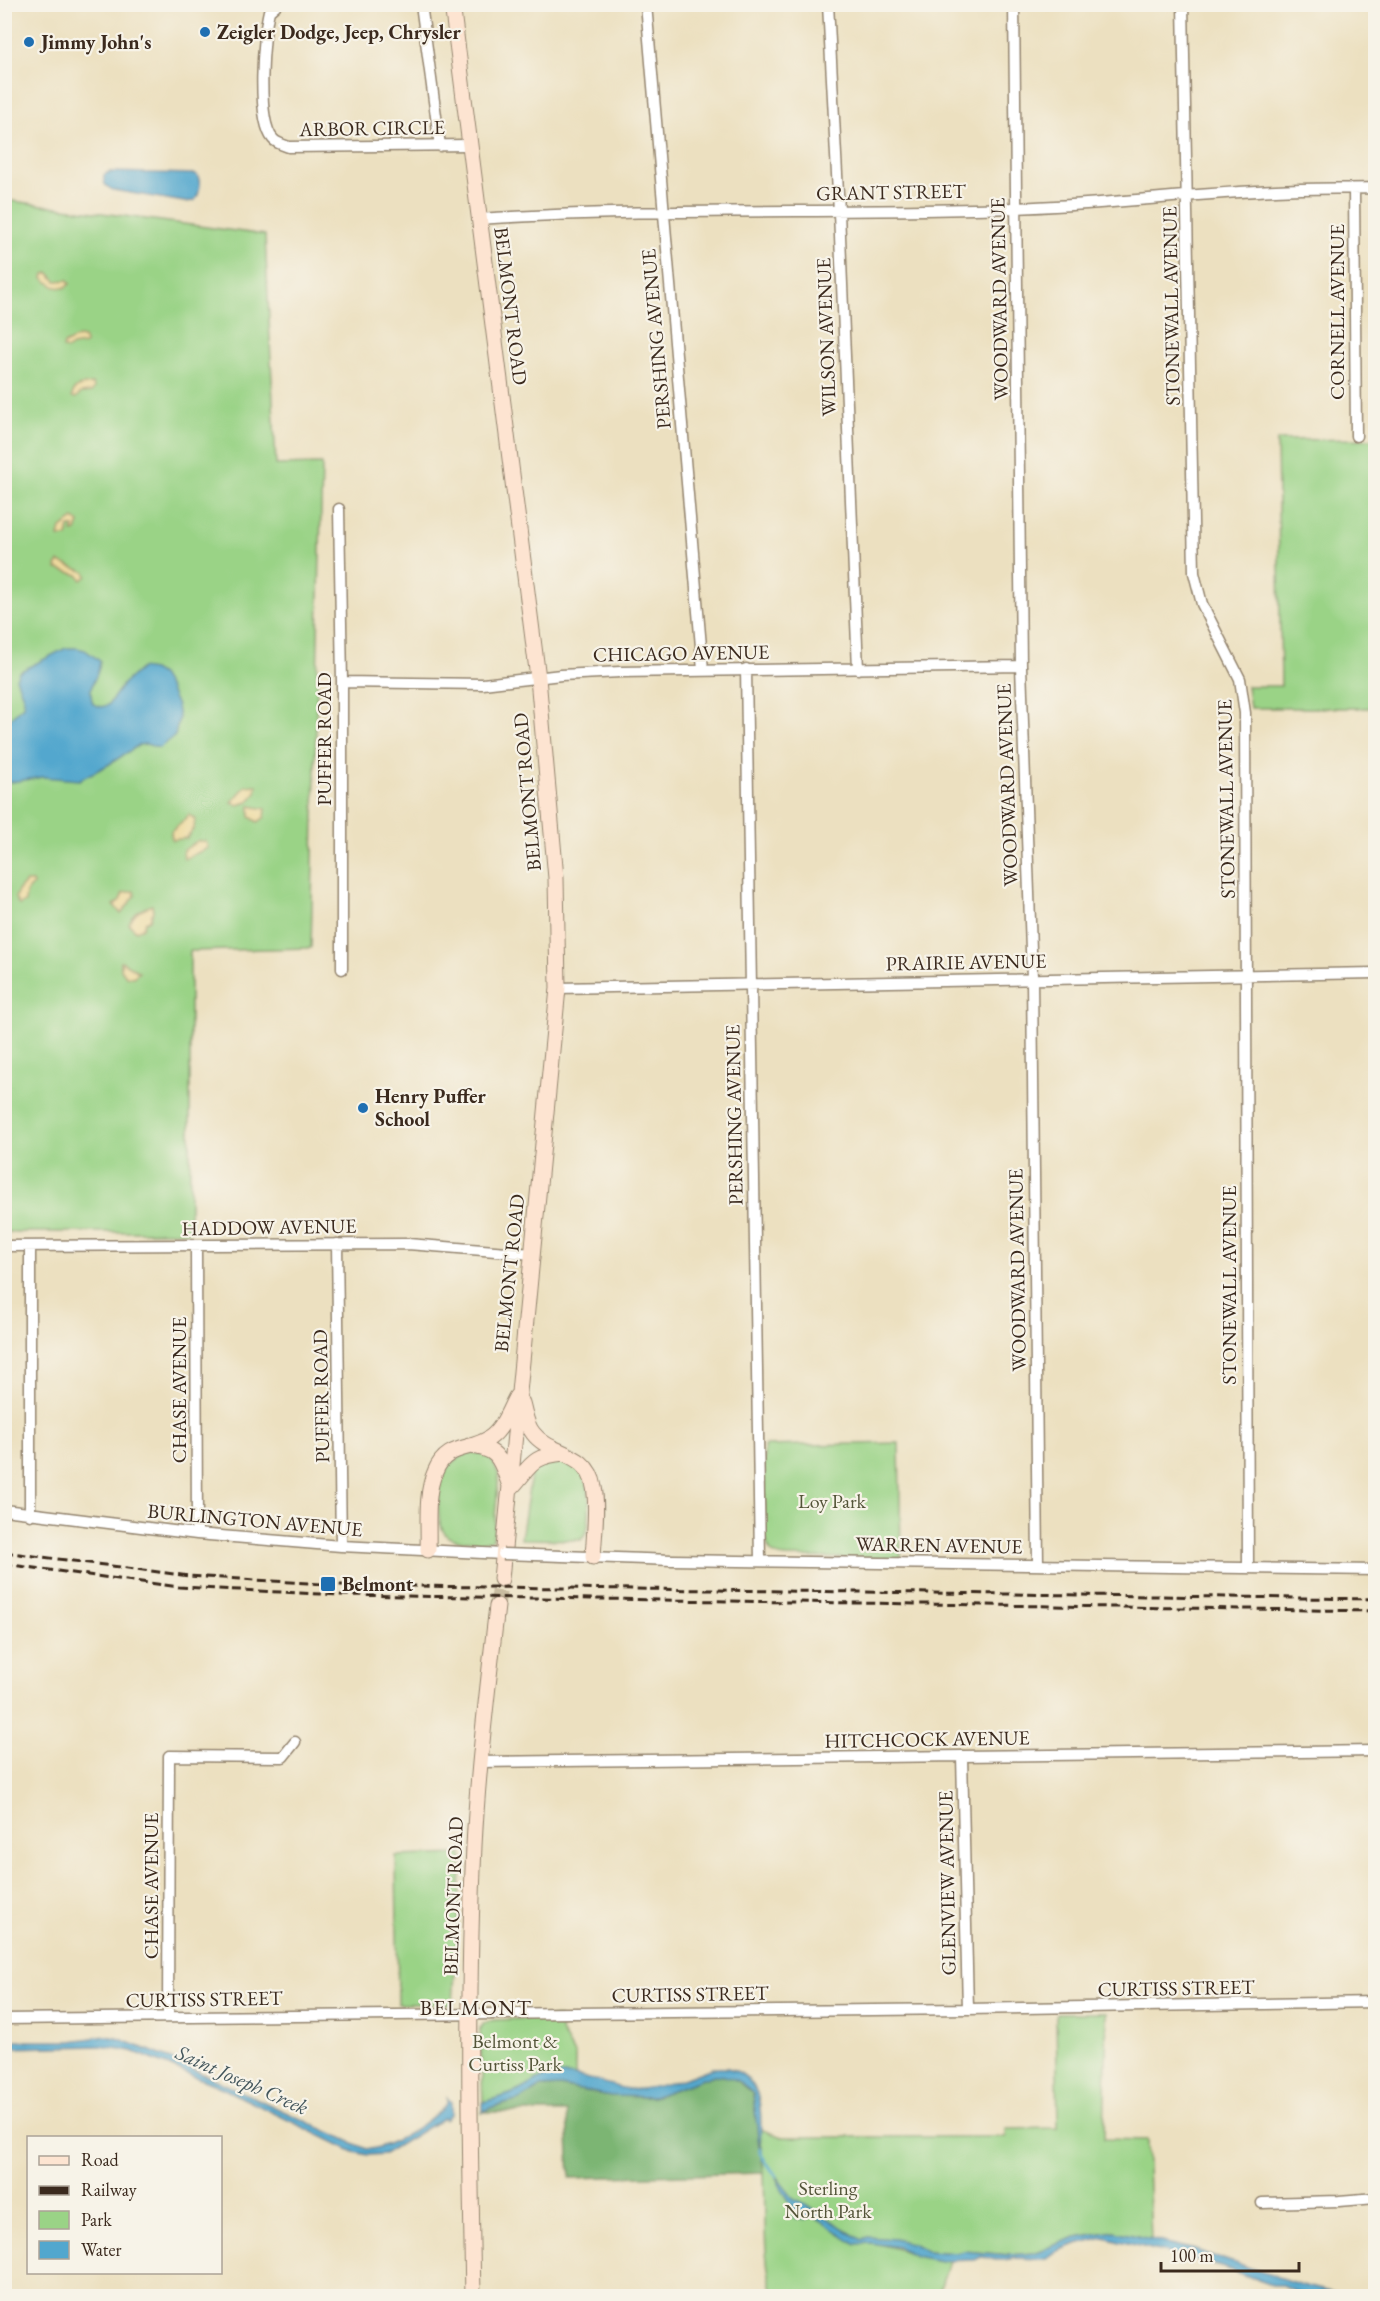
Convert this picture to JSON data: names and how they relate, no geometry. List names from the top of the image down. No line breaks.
{"streets":{"main road":["BELMONT ROAD"],"street":["ARBOR CIRCLE","GRANT STREET","WOODWARD AVENUE","STONEWALL AVENUE","CORNELL AVENUE","WILSON AVENUE","PERSHING AVENUE","CHICAGO AVENUE","PUFFER ROAD","PRAIRIE AVENUE","HADDOW AVENUE","CHASE AVENUE","BURLINGTON AVENUE","WARREN AVENUE","HITCHCOCK AVENUE","GLENVIEW AVENUE","CURTISS STREET"]},"crossings":[["ARBOR CIRCLE","BELMONT ROAD"],["GRANT STREET","WOODWARD AVENUE"],["GRANT STREET","BELMONT ROAD"],["GRANT STREET","STONEWALL AVENUE"],["GRANT STREET","CORNELL AVENUE"],["GRANT STREET","WILSON AVENUE"],["GRANT STREET","PERSHING AVENUE"],["WOODWARD AVENUE","CHICAGO AVENUE"],["WOODWARD AVENUE","PRAIRIE AVENUE"],["WOODWARD AVENUE","WARREN AVENUE"],["BELMONT ROAD","CHICAGO AVENUE"],["BELMONT ROAD","PRAIRIE AVENUE"],["BELMONT ROAD","HADDOW AVENUE"],["BELMONT ROAD","HITCHCOCK AVENUE"],["BELMONT ROAD","CURTISS STREET"],["STONEWALL AVENUE","PRAIRIE AVENUE"],["STONEWALL AVENUE","WARREN AVENUE"],["WILSON AVENUE","CHICAGO AVENUE"],["PERSHING AVENUE","CHICAGO AVENUE"],["PERSHING AVENUE","PRAIRIE AVENUE"],["PERSHING AVENUE","WARREN AVENUE"],["CHICAGO AVENUE","PUFFER ROAD"],["PUFFER ROAD","HADDOW AVENUE"],["PUFFER ROAD","BURLINGTON AVENUE"],["HADDOW AVENUE","CHASE AVENUE"],["CHASE AVENUE","BURLINGTON AVENUE"],["CHASE AVENUE","CURTISS STREET"],["BURLINGTON AVENUE","WARREN AVENUE"],["HITCHCOCK AVENUE","GLENVIEW AVENUE"],["GLENVIEW AVENUE","CURTISS STREET"]],"districts":["BELMONT"],"water":["Saint Joseph Creek"],"parks":["Loy Park","Belmont & Curtiss Park","Sterling North Park"],"places":{"other":["Zeigler Dodge, Jeep, Chrysler","Jimmy John's","Henry Puffer School"],"transit":["Belmont"]},"legend":["Road","Railway","Park","Water"],"scale_bar":"100 m"}
